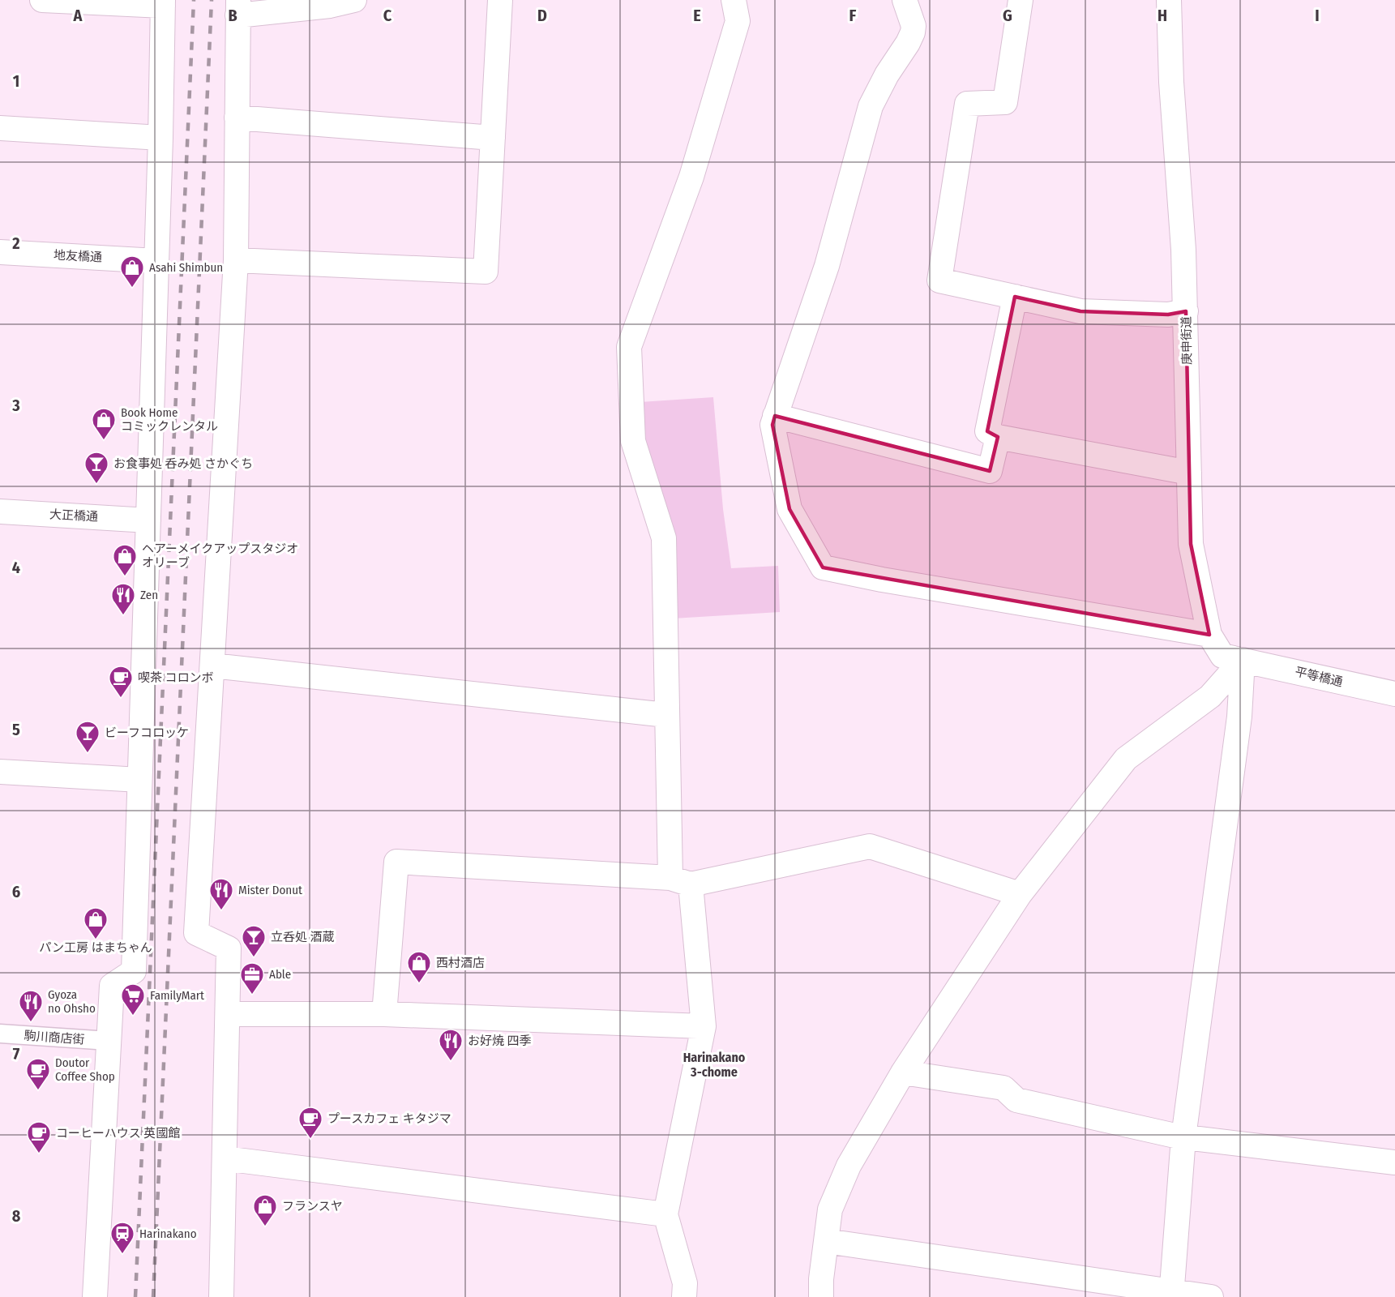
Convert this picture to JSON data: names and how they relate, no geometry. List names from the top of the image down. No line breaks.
{"streets":{"street":["地友橋通","庚申街道","大正橋通","平等橋通","駒川商店街"]},"crossings":[["庚申街道","平等橋通"]],"districts":["Harinakano 3-chome"],"places":{"shop":["Asahi Shimbun","Book Home コミックレンタル","ヘアーメイクアップスタジオ オリーブ","パン工房 はまちゃん","西村酒店","フランスヤ"],"bar":["お食事処 呑み処 さかぐち","ビーフコロッケ","立呑処 酒蔵"],"restaurant":["Zen","Mister Donut","Gyoza no Ohsho","お好焼 四季"],"cafe":["喫茶 コロンボ","Doutor Coffee Shop","プースカフェ キタジマ","コーヒーハウス 英國館"],"office":["Able"],"supermarket":["FamilyMart"],"station":["Harinakano"]},"grid":{"columns":["A","B","C","D","E","F","G","H","I"],"rows":["1","2","3","4","5","6","7","8"]}}
